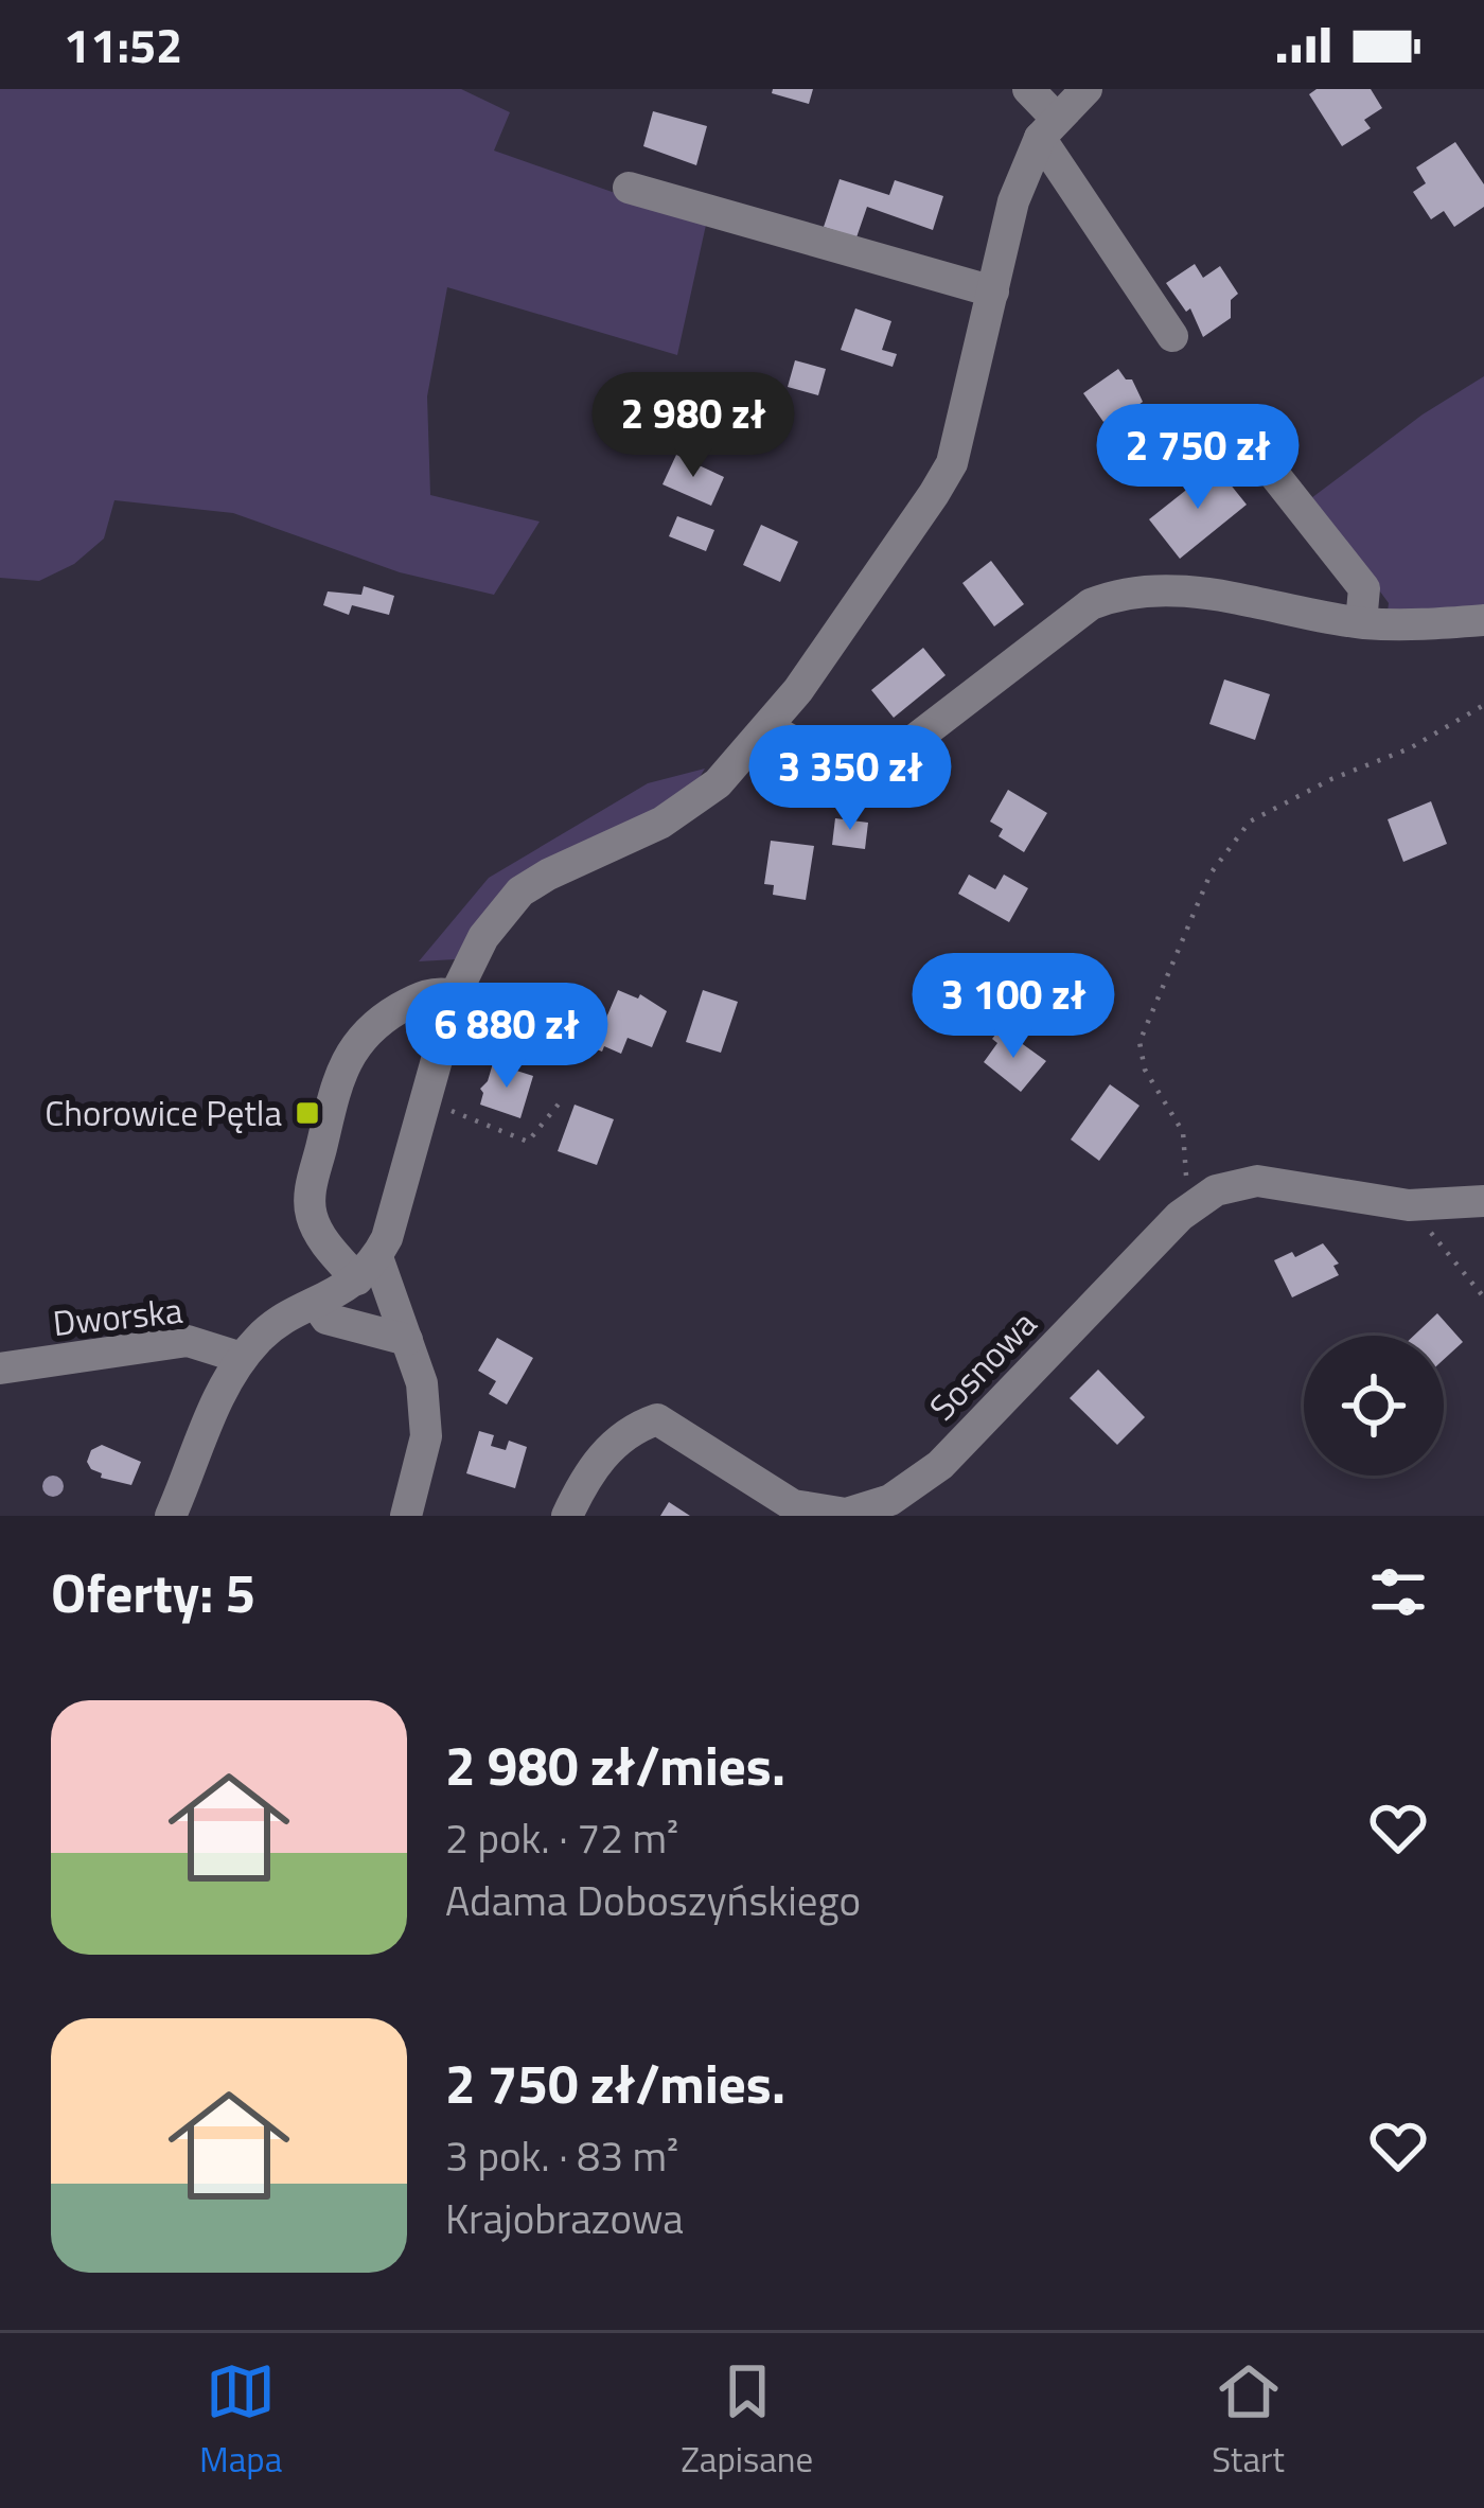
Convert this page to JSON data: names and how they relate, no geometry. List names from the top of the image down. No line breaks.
{"streets":{"street":["Dworska","Sosnowa"]},"places":{"transit":["Chorowice Pętla"]},"page":{"status":"11:52","price":["2 980 zł","2 750 zł","3 350 zł","3 100 zł","6 880 zł"],"heading":"Oferty: 5","list":[{"name":"2 980 zł/mies.","note":"2 pok. · 72 m² · Adama Doboszyńskiego"},{"name":"2 750 zł/mies.","note":"3 pok. · 83 m² · Krajobrazowa"}],"tabs":["Mapa","Zapisane","Start"]}}
